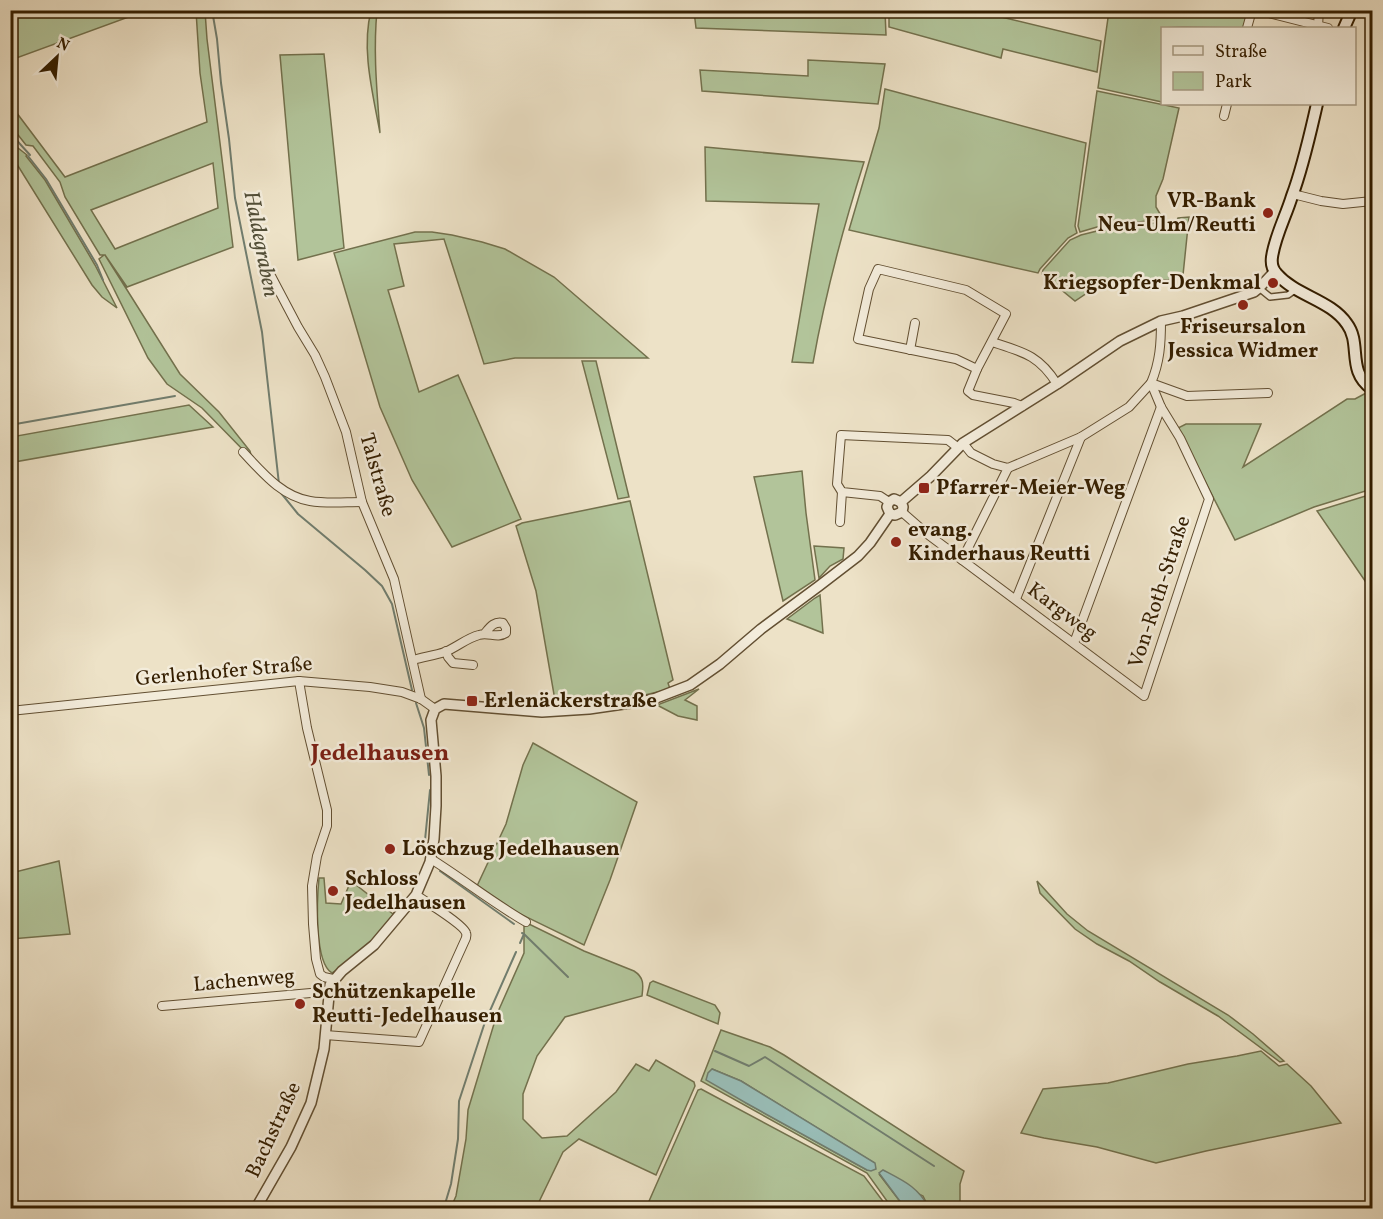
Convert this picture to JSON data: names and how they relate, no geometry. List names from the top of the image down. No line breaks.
{"streets":{"street":["Talstraße","Von-Roth-Straße","Kargweg","Gerlenhofer Straße","Lachenweg","Bachstraße"]},"crossings":[["Talstraße","Gerlenhofer Straße"],["Von-Roth-Straße","Kargweg"],["Gerlenhofer Straße","Bachstraße"],["Lachenweg","Bachstraße"]],"districts":["Jedelhausen"],"water":["Haldegraben"],"places":{"other":["VR-Bank Neu-Ulm/Reutti","Kriegsopfer-Denkmal","Friseursalon Jessica Widmer","evang. Kinderhaus Reutti","Löschzug Jedelhausen","Schloss Jedelhausen","Schützenkapelle Reutti-Jedelhausen"],"transit":["Pfarrer-Meier-Weg","Erlenäckerstraße"]},"legend":["Straße","Park"],"north":"top right"}
